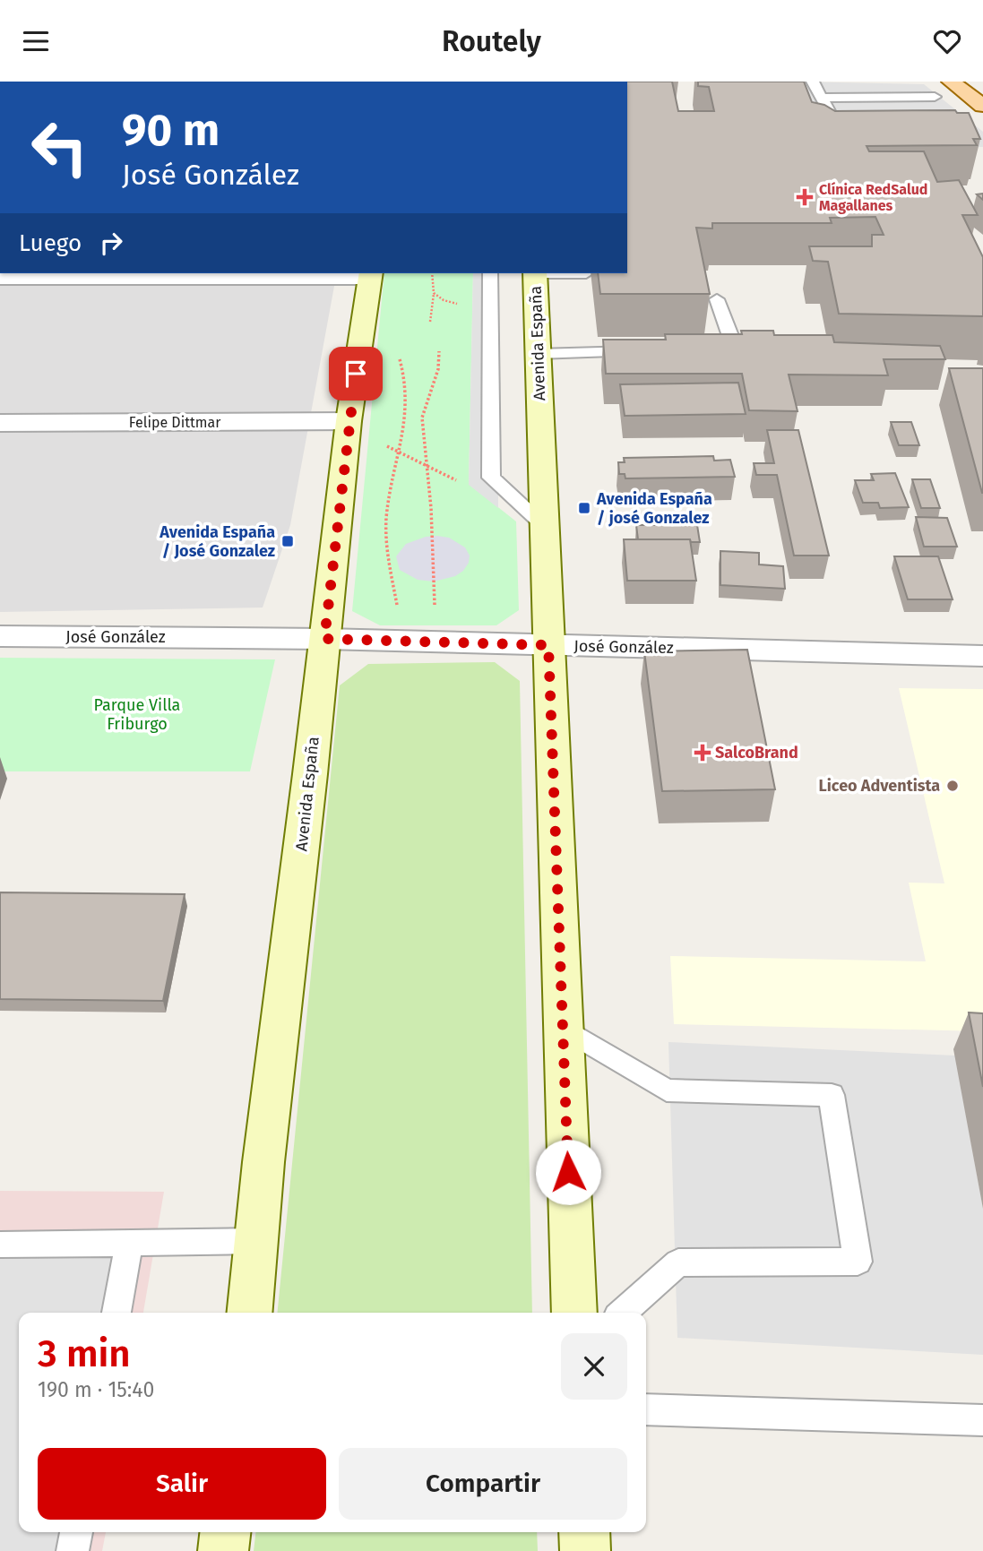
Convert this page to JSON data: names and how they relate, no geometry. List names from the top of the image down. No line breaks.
{"streets":{"main road":["Avenida España"],"street":["Felipe Dittmar","José González"]},"crossings":[["Avenida España","Felipe Dittmar"],["Avenida España","José González"]],"parks":["Parque Villa Friburgo"],"places":{"health":["Clínica RedSalud Magallanes","SalcoBrand"],"transit":["Avenida España / josé Gonzalez","Avenida España / José Gonzalez"],"other":["Liceo Adventista"]},"page":{"header":"Routely","turn":["90 m","José González"],"then":"Luego","heading":["3 min","190 m · 15:40"],"buttons":["Salir","Compartir"]}}
